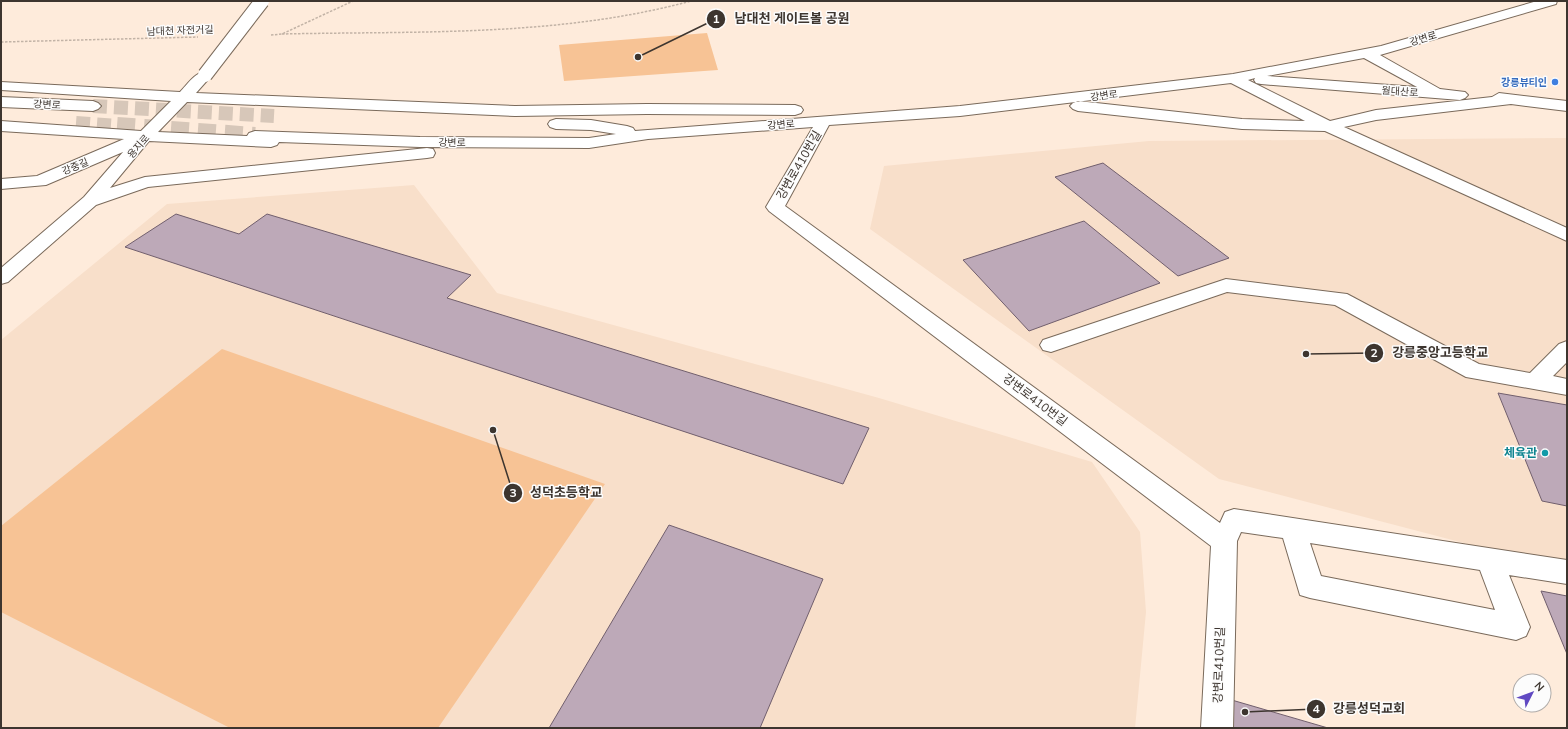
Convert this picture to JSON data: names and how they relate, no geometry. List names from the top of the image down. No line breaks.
{"streets":{"street":["강변로","월대산로","용지로","강변로410번길","강중길"],"path":["남대천 자전거길"]},"crossings":[["강변로","월대산로"],["강변로","강변로410번길"],["용지로","강중길"]],"places":["남대천 게이트볼 공원","강릉뷰티인","강릉중앙고등학교","성덕초등학교","체육관","강릉성덕교회"],"north":"top right"}
